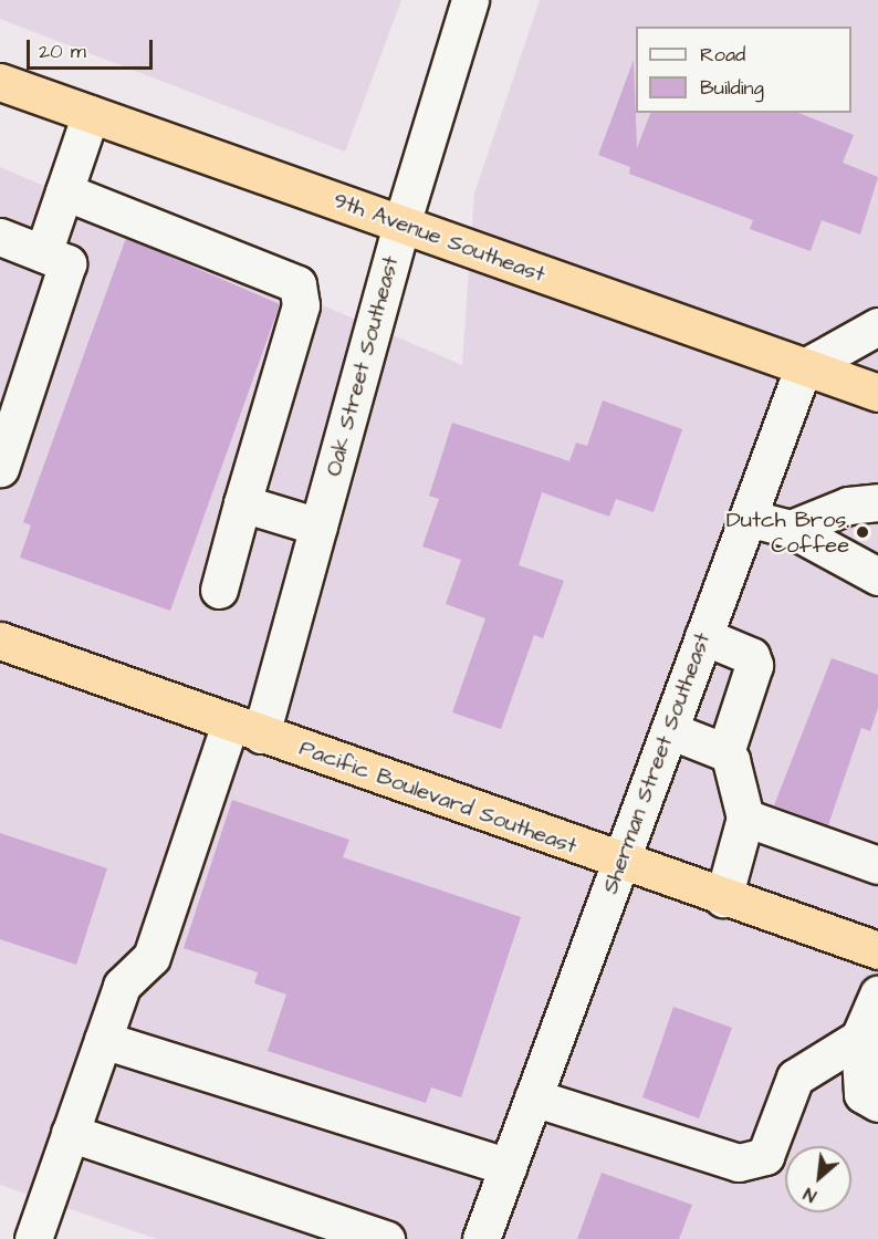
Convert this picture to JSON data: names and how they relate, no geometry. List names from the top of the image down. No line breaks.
{"streets":{"highway":["9th Avenue Southeast","Pacific Boulevard Southeast"],"street":["Oak Street Southeast","Sherman Street Southeast"]},"crossings":[["9th Avenue Southeast","Oak Street Southeast"],["9th Avenue Southeast","Sherman Street Southeast"],["Oak Street Southeast","Pacific Boulevard Southeast"],["Sherman Street Southeast","Pacific Boulevard Southeast"]],"places":["Dutch Bros. Coffee"],"legend":["Road","Building"],"scale_bar":"20 m","north":"bottom left"}
